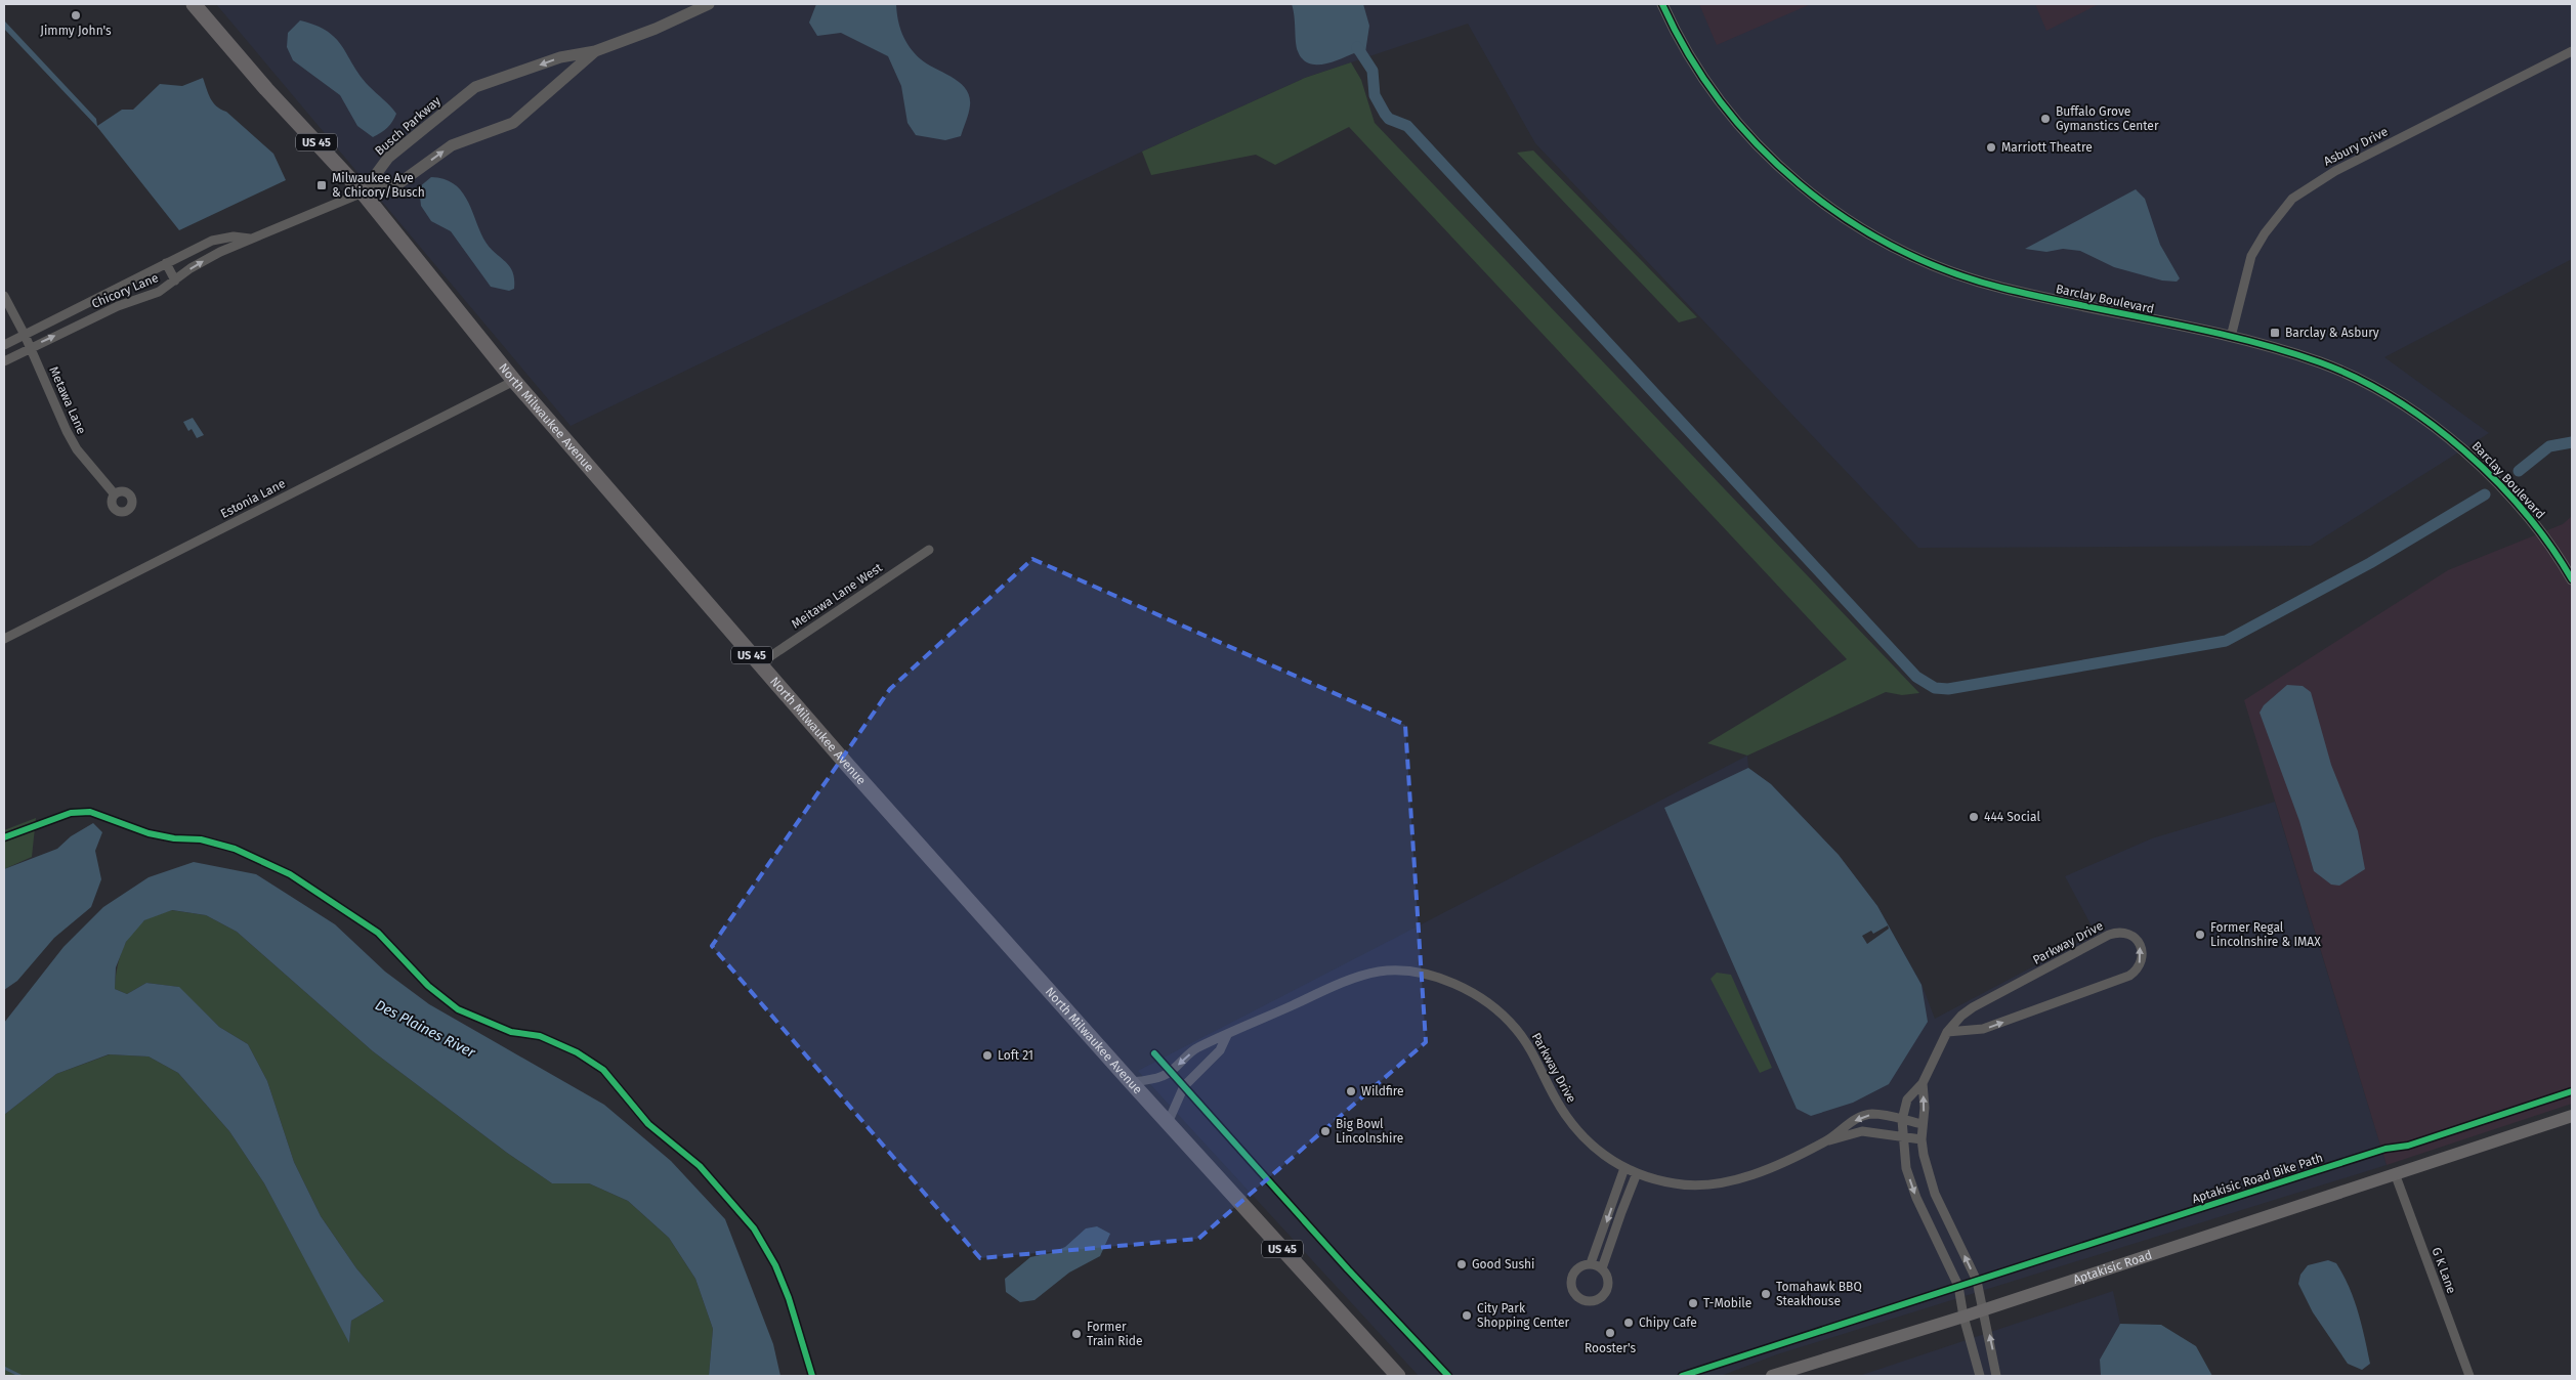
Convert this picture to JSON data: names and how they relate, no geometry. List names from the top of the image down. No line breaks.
{"streets":{"main road":["US 45","North Milwaukee Avenue","Aptakisic Road"],"street":["Busch Parkway","Asbury Drive","Chicory Lane","Barclay Boulevard","Metawa Lane","Estonia Lane","Meitawa Lane West","Parkway Drive","G K Lane"],"cycle path":["Aptakisic Road Bike Path"]},"crossings":[["Busch Parkway","Chicory Lane"],["Busch Parkway","North Milwaukee Avenue"],["Asbury Drive","Barclay Boulevard"],["Chicory Lane","Metawa Lane"],["Chicory Lane","North Milwaukee Avenue"],["North Milwaukee Avenue","Estonia Lane"],["North Milwaukee Avenue","Meitawa Lane West"],["North Milwaukee Avenue","Parkway Drive"],["Parkway Drive","Aptakisic Road"],["Aptakisic Road","G K Lane"]],"water":["Des Plaines River"],"places":{"other":["Jimmy John's","Buffalo Grove Gymanstics Center","Marriott Theatre","444 Social","Former Regal Lincolnshire & IMAX","Loft 21","Wildfire","Big Bowl Lincolnshire","Good Sushi","Tomahawk BBQ Steakhouse","T-Mobile","City Park Shopping Center","Chipy Cafe","Rooster's","Former Train Ride"],"transit":["Milwaukee Ave & Chicory/Busch","Barclay & Asbury"]}}
